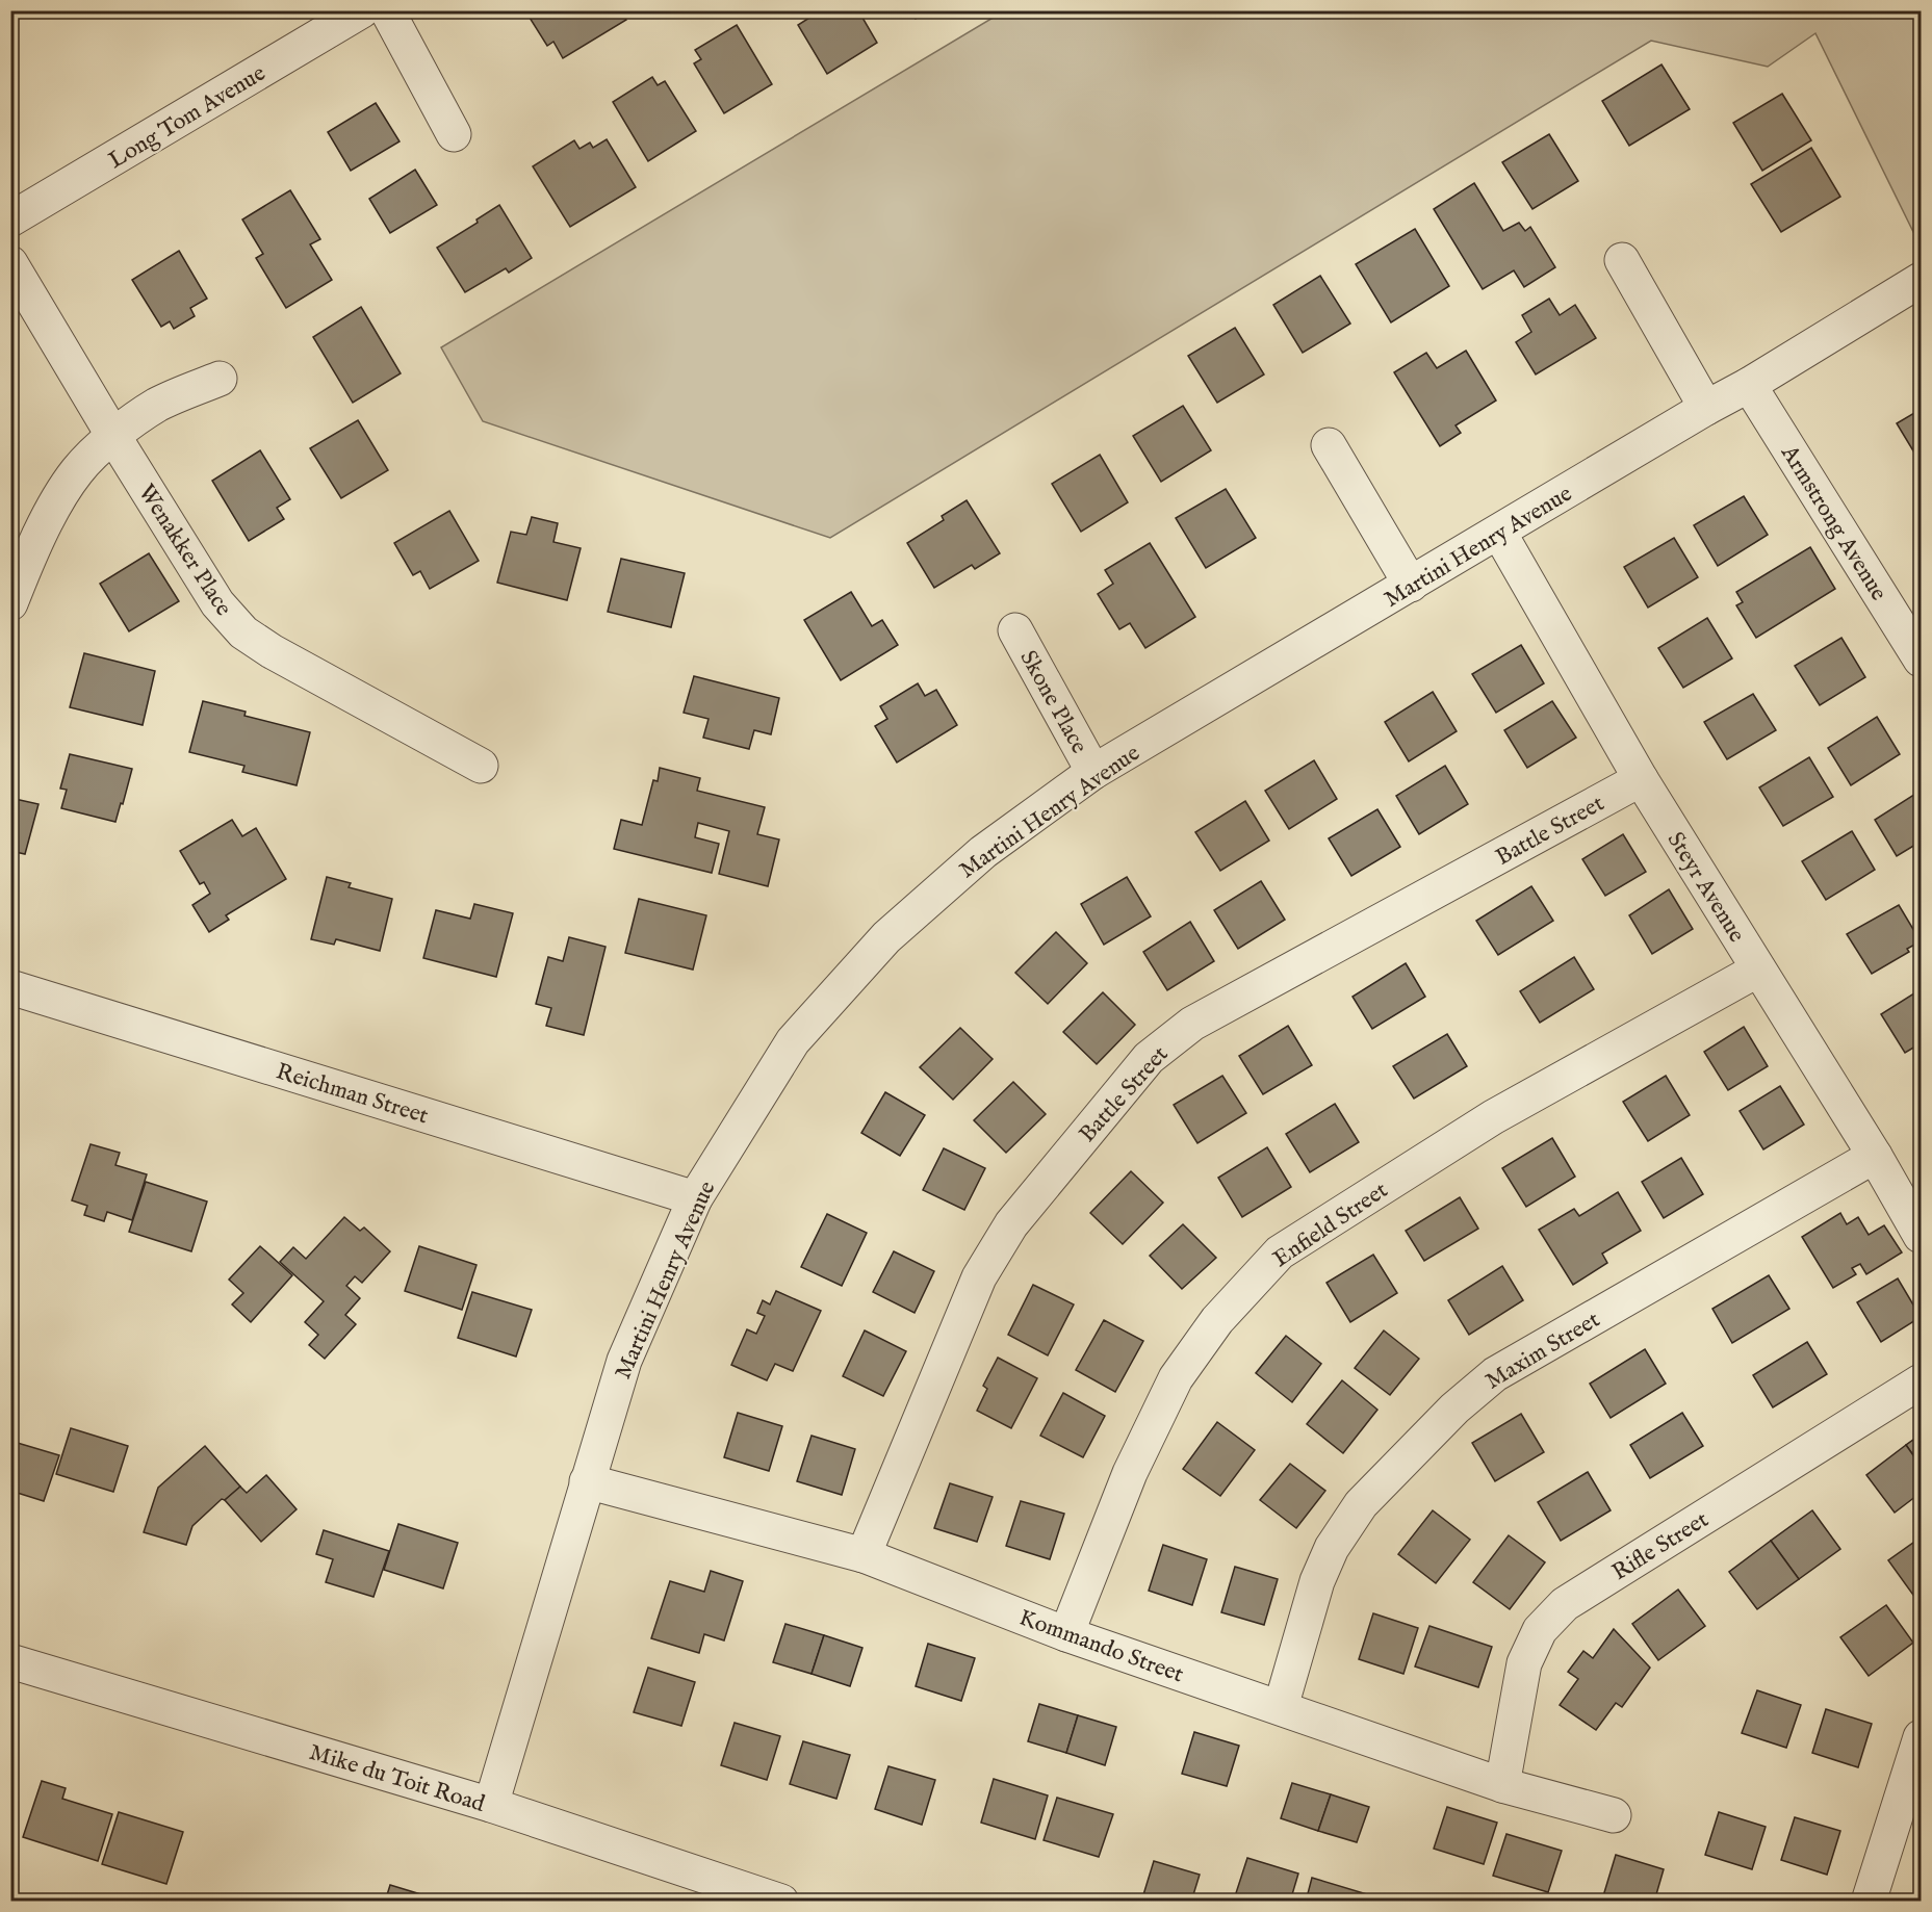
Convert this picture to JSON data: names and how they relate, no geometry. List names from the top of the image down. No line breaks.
{"streets":{"street":["Long Tom Avenue","Armstrong Avenue","Martini Henry Avenue","Wenakker Place","Skone Place","Battle Street","Steyr Avenue","Reichman Street","Enfield Street","Maxim Street","Rifle Street","Kommando Street","Mike du Toit Road"]},"crossings":[["Armstrong Avenue","Martini Henry Avenue"],["Martini Henry Avenue","Skone Place"],["Martini Henry Avenue","Steyr Avenue"],["Martini Henry Avenue","Reichman Street"],["Martini Henry Avenue","Kommando Street"],["Martini Henry Avenue","Mike du Toit Road"],["Battle Street","Steyr Avenue"],["Battle Street","Kommando Street"],["Steyr Avenue","Enfield Street"],["Steyr Avenue","Maxim Street"],["Enfield Street","Kommando Street"],["Maxim Street","Kommando Street"],["Rifle Street","Kommando Street"]]}
